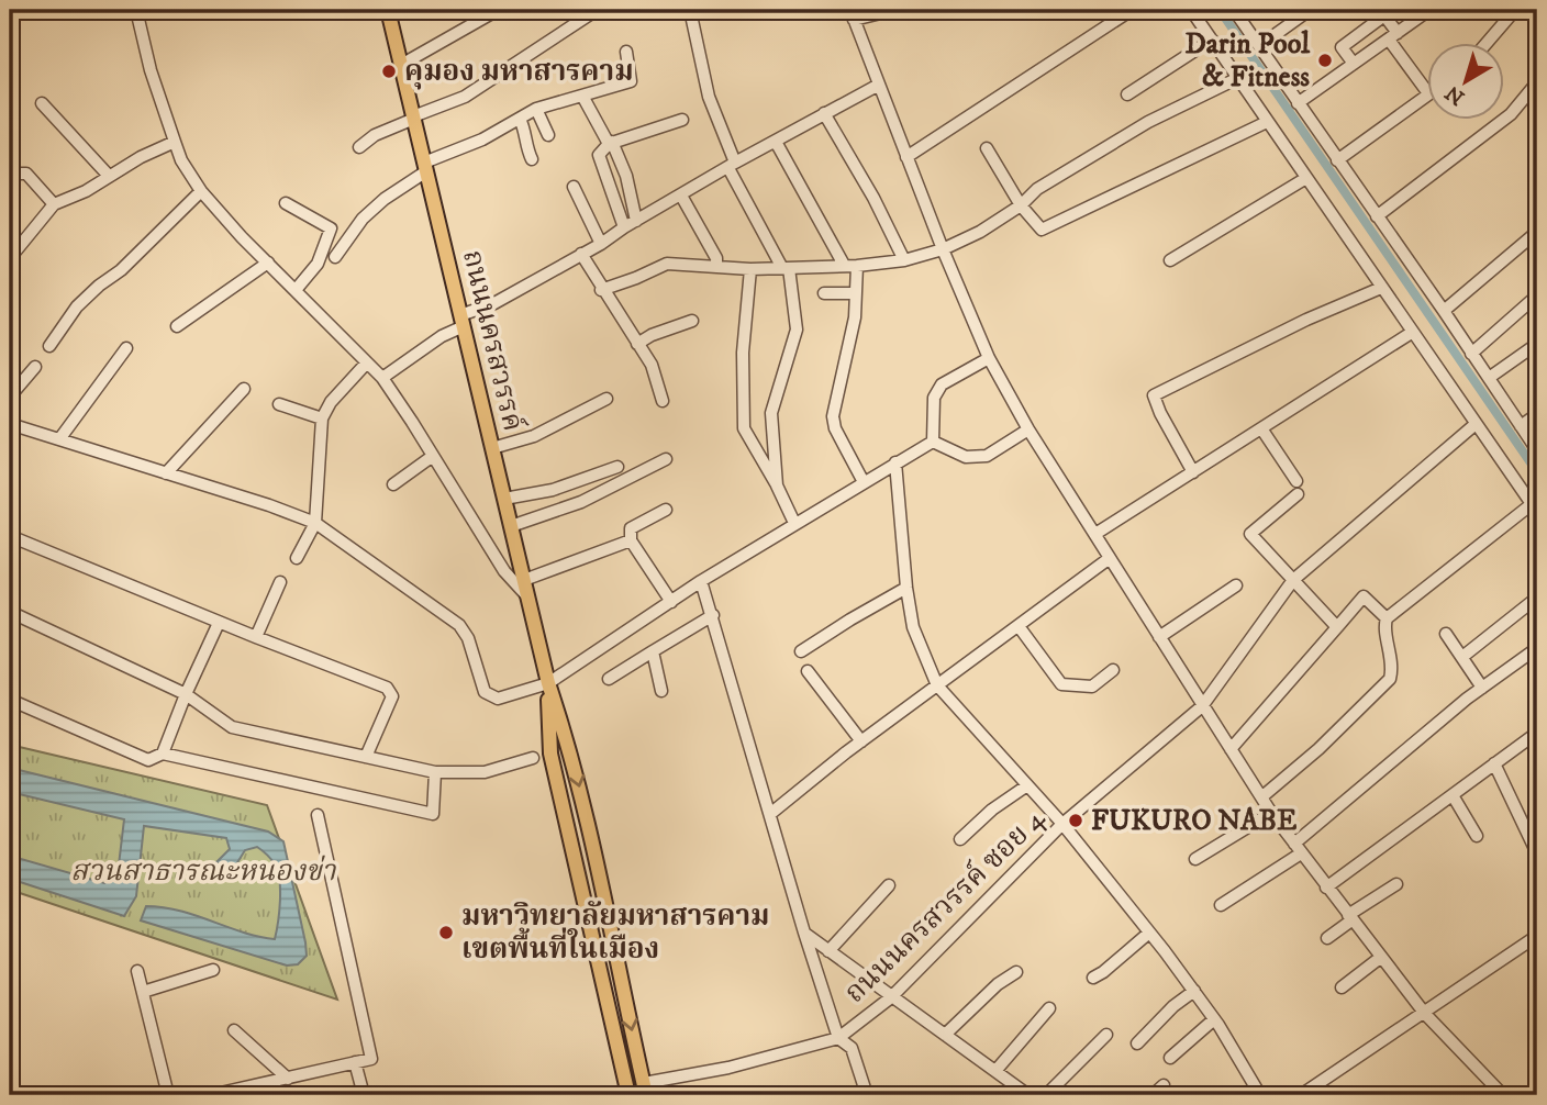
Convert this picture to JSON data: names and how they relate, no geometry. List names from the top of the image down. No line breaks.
{"streets":{"main road":["ถนนนครสวรรค์"],"street":["ถนนนครสวรรค์ ซอย 4"]},"crossings":[["ถนนนครสวรรค์","ถนนนครสวรรค์ ซอย 4"]],"parks":["สวนสาธารณะหนองข่า"],"places":["Darin Pool & Fitness","คุมอง มหาสารคาม","FUKURO NABE","มหาวิทยาลัยมหาสารคาม เขตพื้นที่ในเมือง"],"north":"bottom left"}
